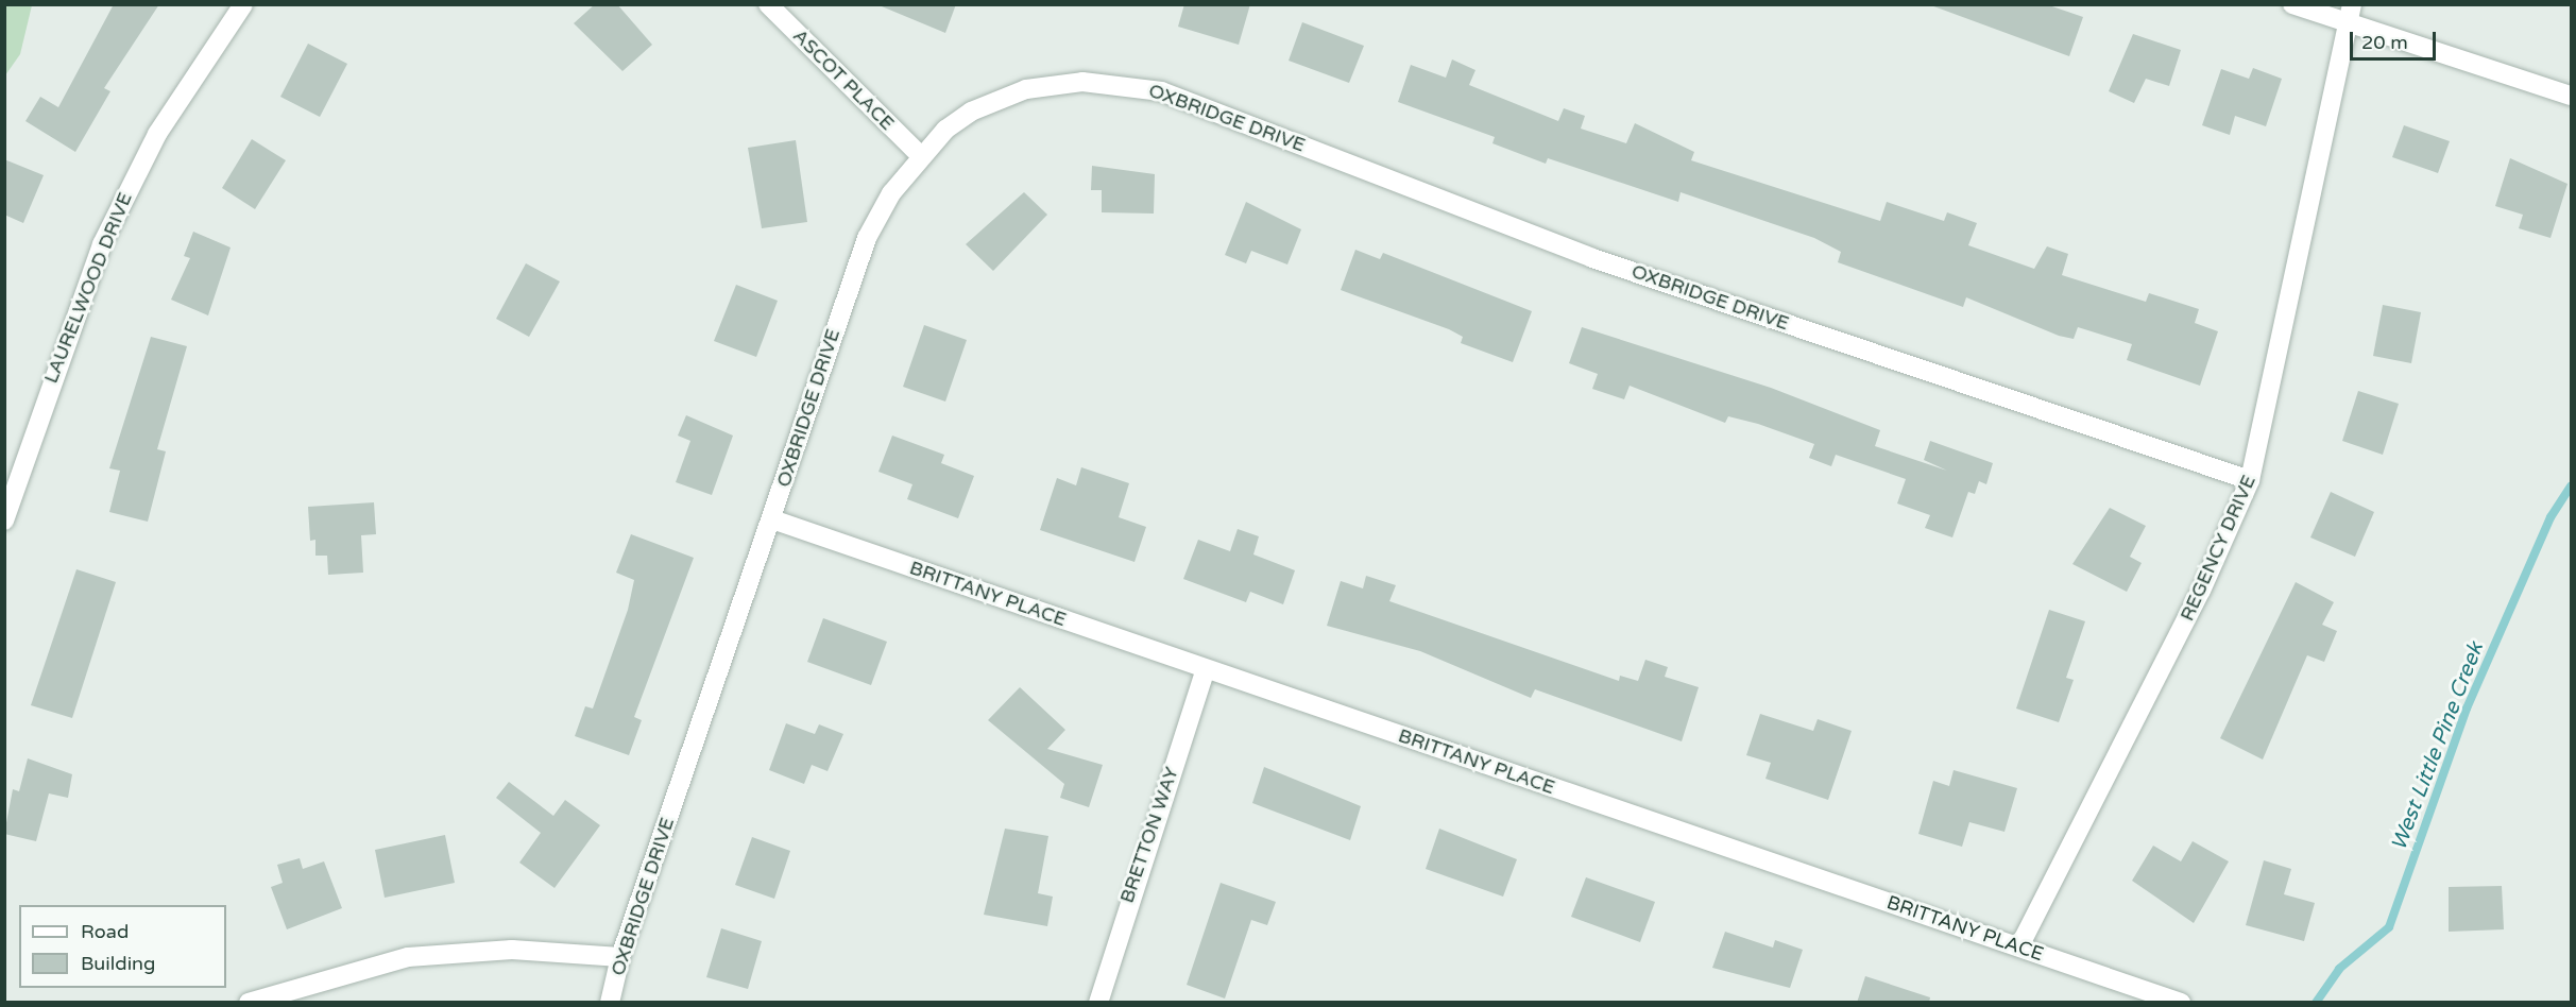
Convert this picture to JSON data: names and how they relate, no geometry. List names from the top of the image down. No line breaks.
{"streets":{"street":["ASCOT PLACE","OXBRIDGE DRIVE","LAURELWOOD DRIVE","REGENCY DRIVE","BRITTANY PLACE","BRETTON WAY"]},"crossings":[["ASCOT PLACE","OXBRIDGE DRIVE"],["OXBRIDGE DRIVE","REGENCY DRIVE"],["OXBRIDGE DRIVE","BRITTANY PLACE"],["REGENCY DRIVE","BRITTANY PLACE"],["BRITTANY PLACE","BRETTON WAY"]],"water":["West Little Pine Creek"],"legend":["Road","Building"],"scale_bar":"20 m"}
